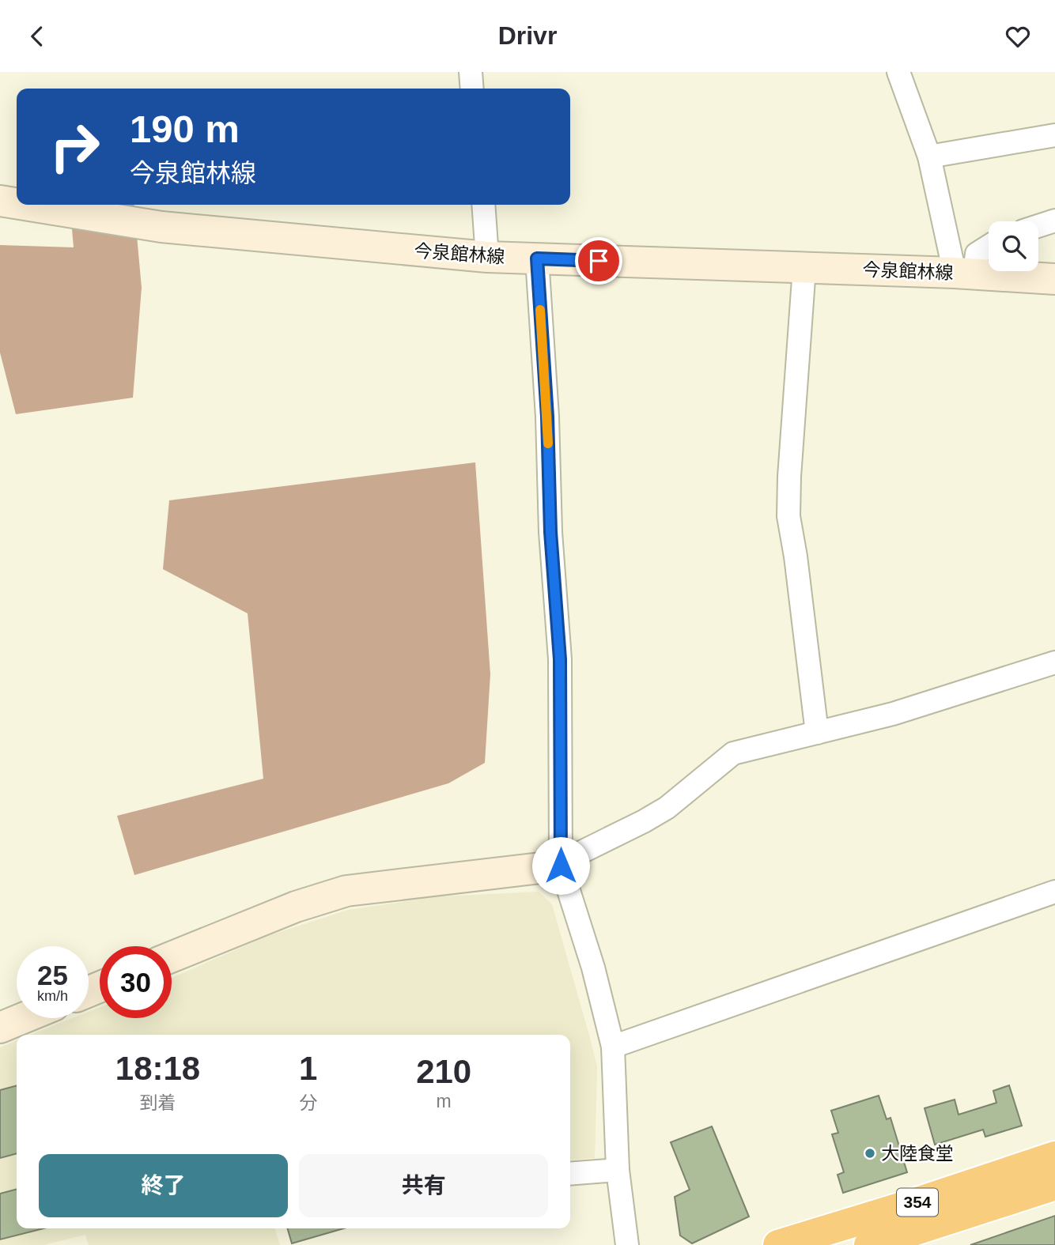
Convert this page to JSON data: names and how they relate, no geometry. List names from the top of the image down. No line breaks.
{"streets":{"highway":["354"],"main road":["今泉館林線"]},"places":["大陸食堂"],"page":{"header":"Drivr","turn":["190 m","今泉館林線"],"speed":"25 km/h","limit":"30","eta":["18:18","到着","1","分","210","m"],"buttons":["終了","共有"]}}
